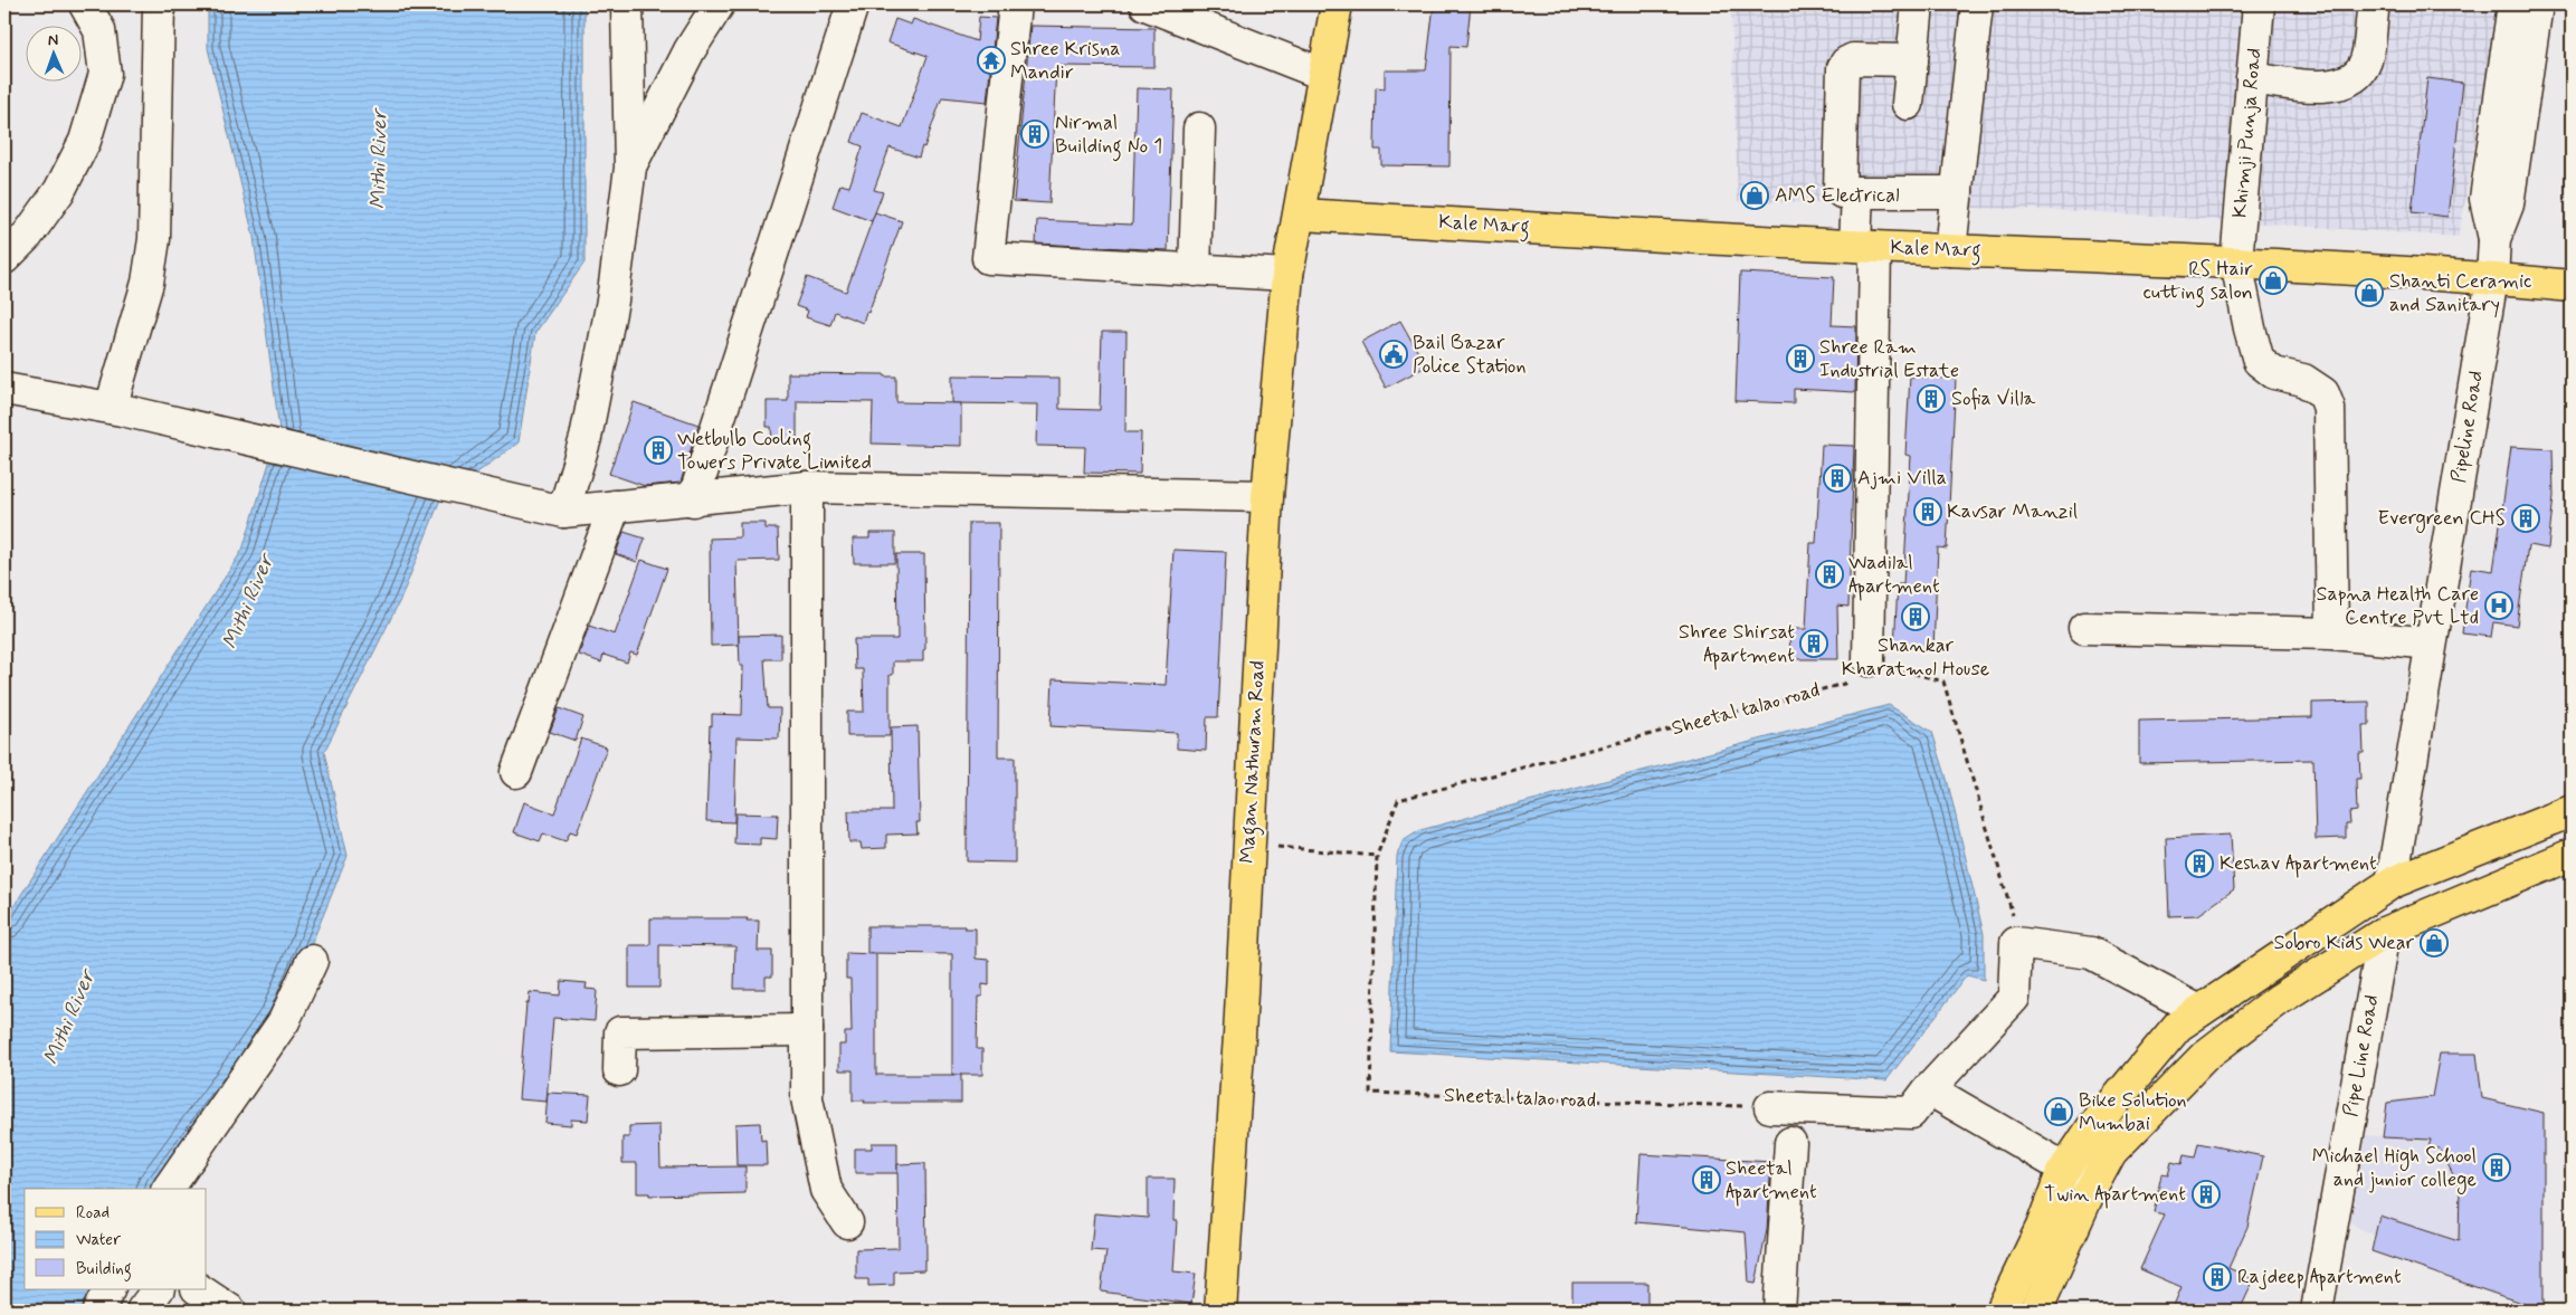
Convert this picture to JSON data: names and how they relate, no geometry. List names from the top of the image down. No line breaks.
{"streets":{"main road":["Kale Marg","Magan Nathuram Road"],"street":["Khimji Punja Road","Pipeline Road","Pipe Line Road"],"path":["Sheetal talao road"]},"crossings":[["Khimji Punja Road","Kale Marg"],["Kale Marg","Pipeline Road"],["Kale Marg","Magan Nathuram Road"]],"water":["Mithi River"],"places":{"temple":["Shree Krisna Mandir"],"building":["Nirmal Building No 1","Shree Ram Industrial Estate","Sofia Villa","Wetbulb Cooling Towers Private Limited","Ajmi Villa","Kavsar Manzil","Evergreen CHS","Wadilal Apartment","Shankar Kharatmol House","Shree Shirsat Apartment","Keshav Apartment","Michael High School and junior college","Sheetal Apartment","Twin Apartment","Rajdeep Apartment"],"shop":["AMS Electrical","RS Hair cutting salon","Shanti Ceramic and Sanitary","Sobro Kids Wear","Bike Solution Mumbai"],"public building":["Bail Bazar Police Station"],"hospital":["Sapna Health Care Centre Pvt Ltd"]},"legend":["Road","Water","Building"],"north":"top"}
